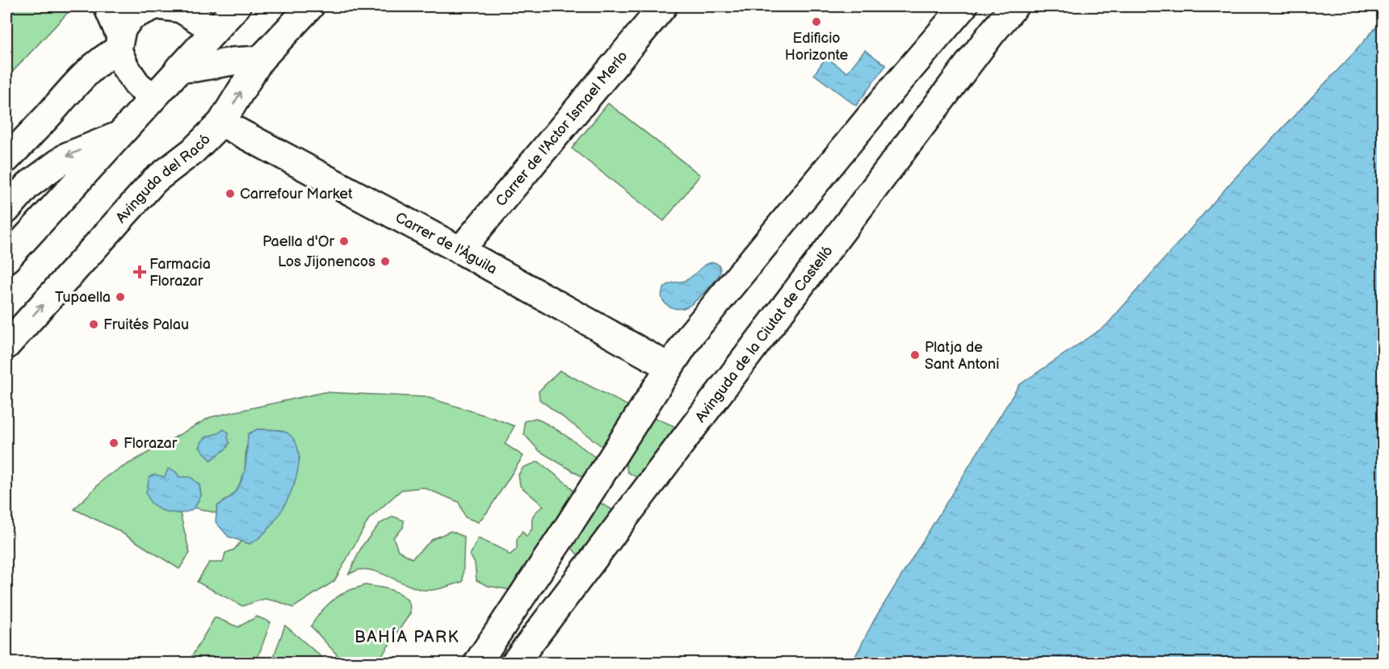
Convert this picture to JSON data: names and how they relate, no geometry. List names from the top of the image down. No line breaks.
{"streets":{"street":["Carrer de l'Actor Ismael Merlo","Avinguda del Racó","Carrer de l'Àguila","Avinguda de la Ciutat de Castelló"]},"crossings":[["Carrer de l'Actor Ismael Merlo","Carrer de l'Àguila"],["Avinguda del Racó","Carrer de l'Àguila"]],"districts":["BAHÍA PARK"],"places":{"other":["Edificio Horizonte","Carrefour Market","Paella d'Or","Los Jijonencos","Tupaella","Fruités Palau","Platja de Sant Antoni","Florazar"],"health":["Farmacia Florazar"]}}
